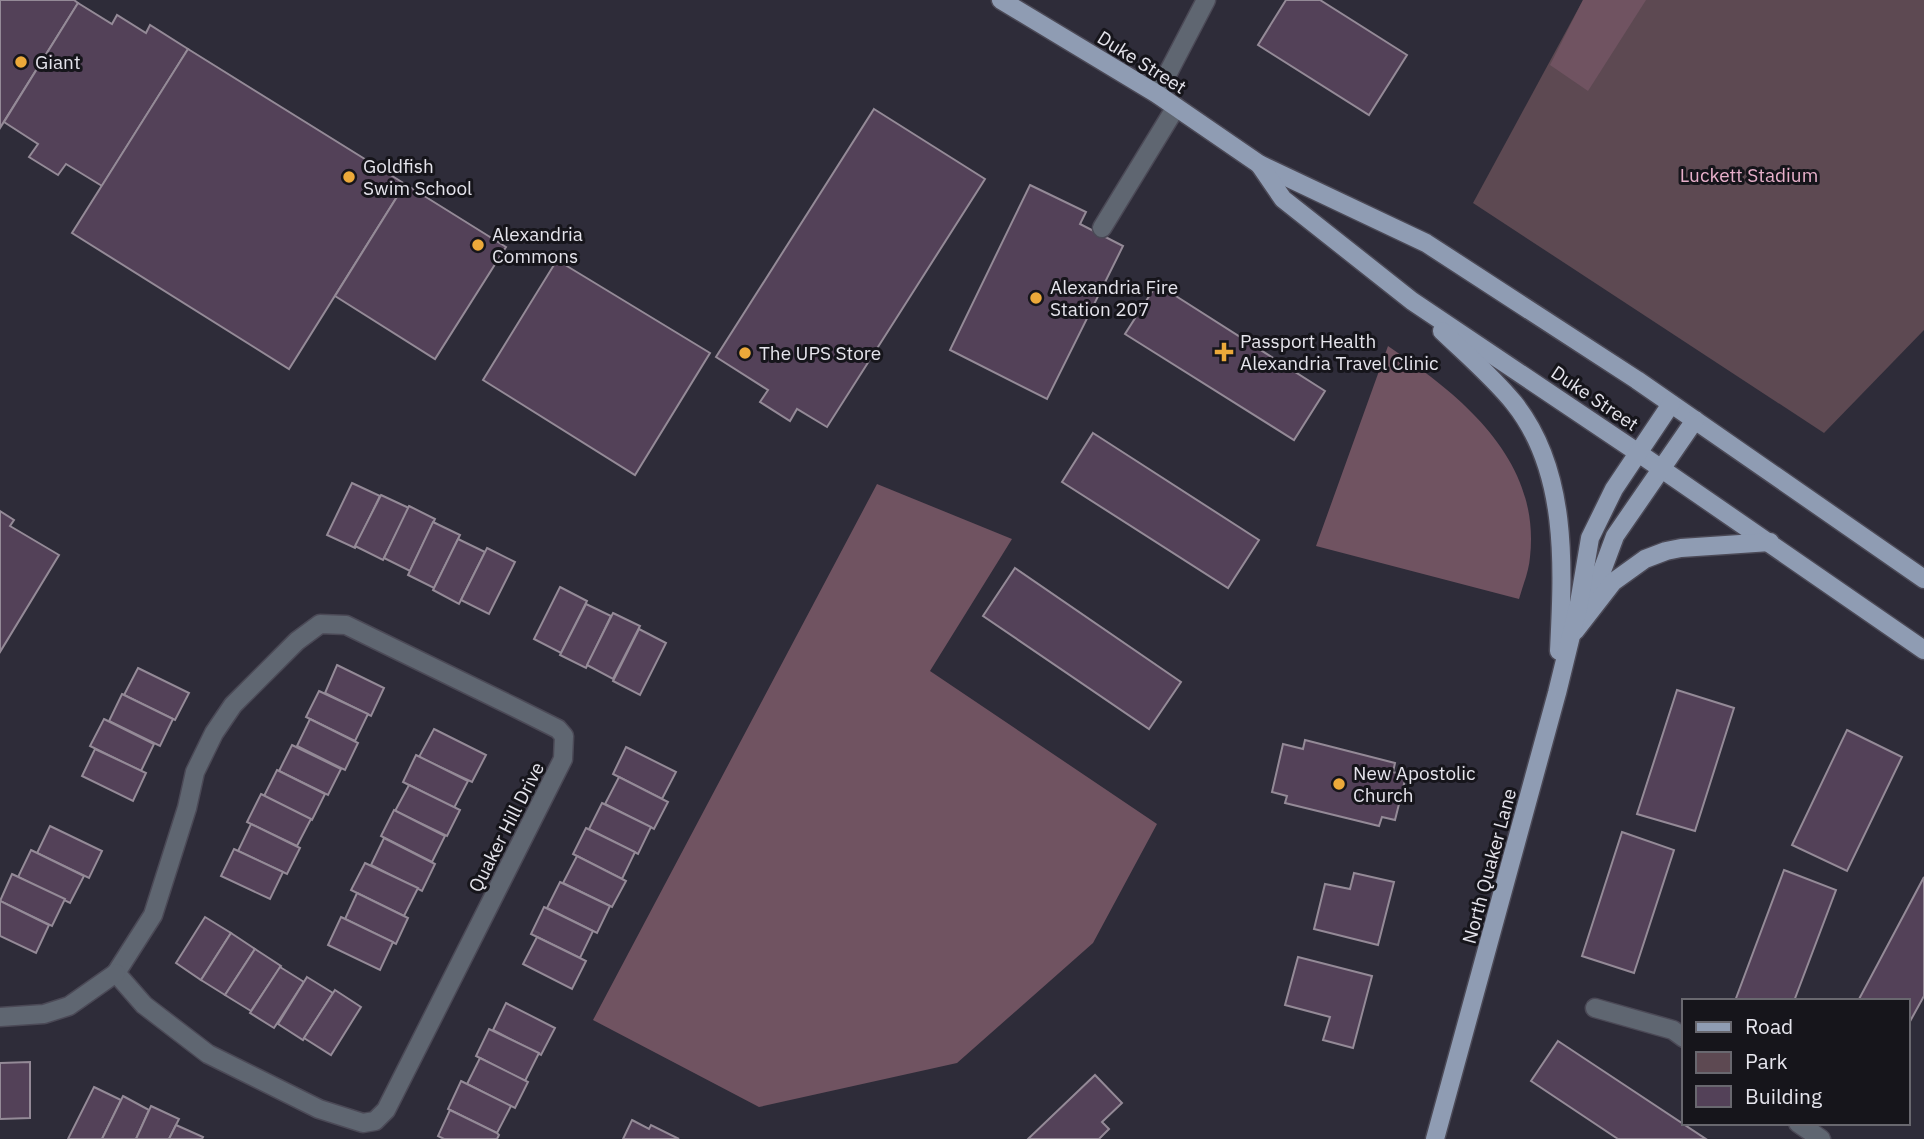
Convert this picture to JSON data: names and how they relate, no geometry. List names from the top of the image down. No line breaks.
{"streets":{"main road":["Duke Street","North Quaker Lane"],"street":["Quaker Hill Drive"]},"crossings":[["Duke Street","North Quaker Lane"]],"parks":["Luckett Stadium"],"places":{"other":["Giant","Goldfish Swim School","Alexandria Commons","Alexandria Fire Station 207","The UPS Store","New Apostolic Church"],"health":["Passport Health Alexandria Travel Clinic"]},"legend":["Road","Park","Building"]}
